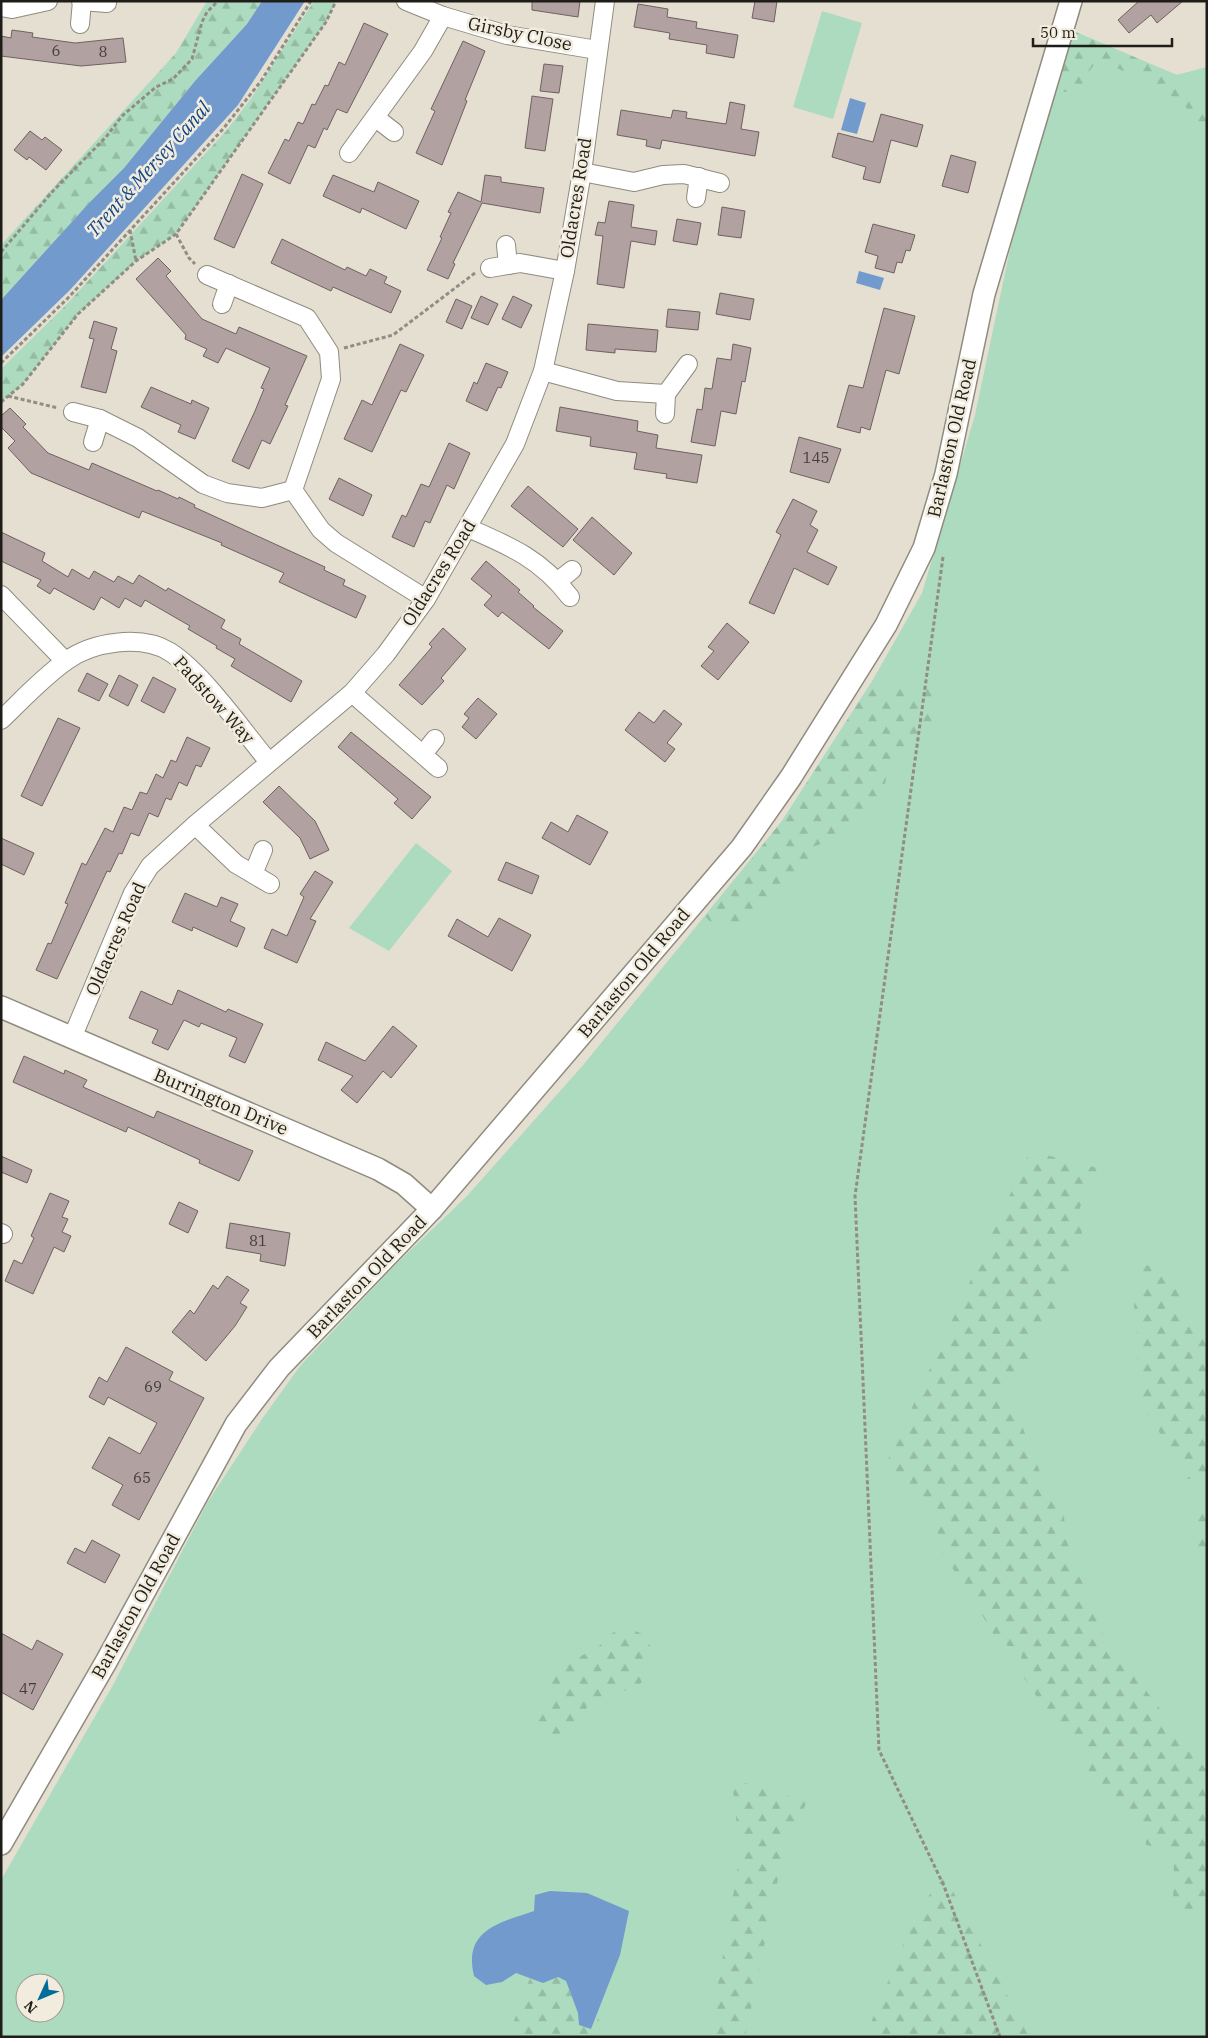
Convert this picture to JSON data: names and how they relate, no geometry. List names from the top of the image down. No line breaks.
{"streets":{"street":["Girsby Close","Oldacres Road","Barlaston Old Road","Padstow Way","Burrington Drive"]},"crossings":[["Girsby Close","Oldacres Road"],["Oldacres Road","Padstow Way"],["Oldacres Road","Burrington Drive"],["Barlaston Old Road","Burrington Drive"]],"water":["Trent & Mersey Canal"],"house_numbers":["6","8","145","81","69","65","47"],"scale_bar":"50 m","north":"bottom left"}
